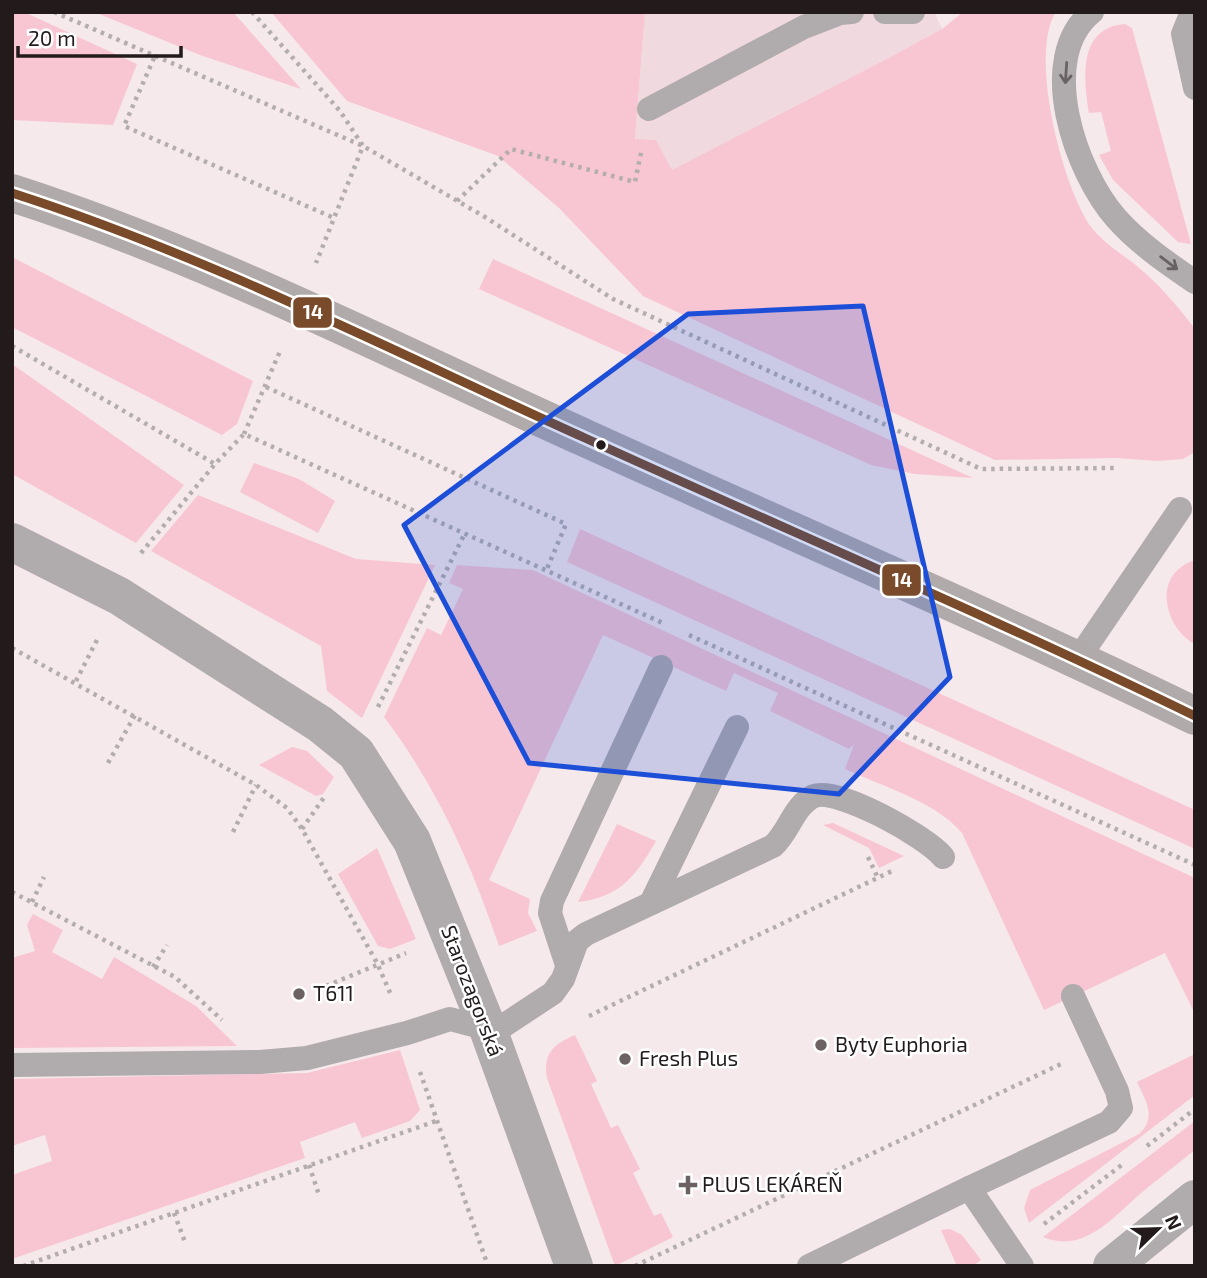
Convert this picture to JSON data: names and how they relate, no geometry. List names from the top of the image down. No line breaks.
{"streets":{"street":["Starozagorská"]},"places":{"other":["T611","Byty Euphoria","Fresh Plus"],"health":["PLUS LEKÁREŇ"]},"lines":["transit line 14"],"scale_bar":"20 m","north":"top right"}
